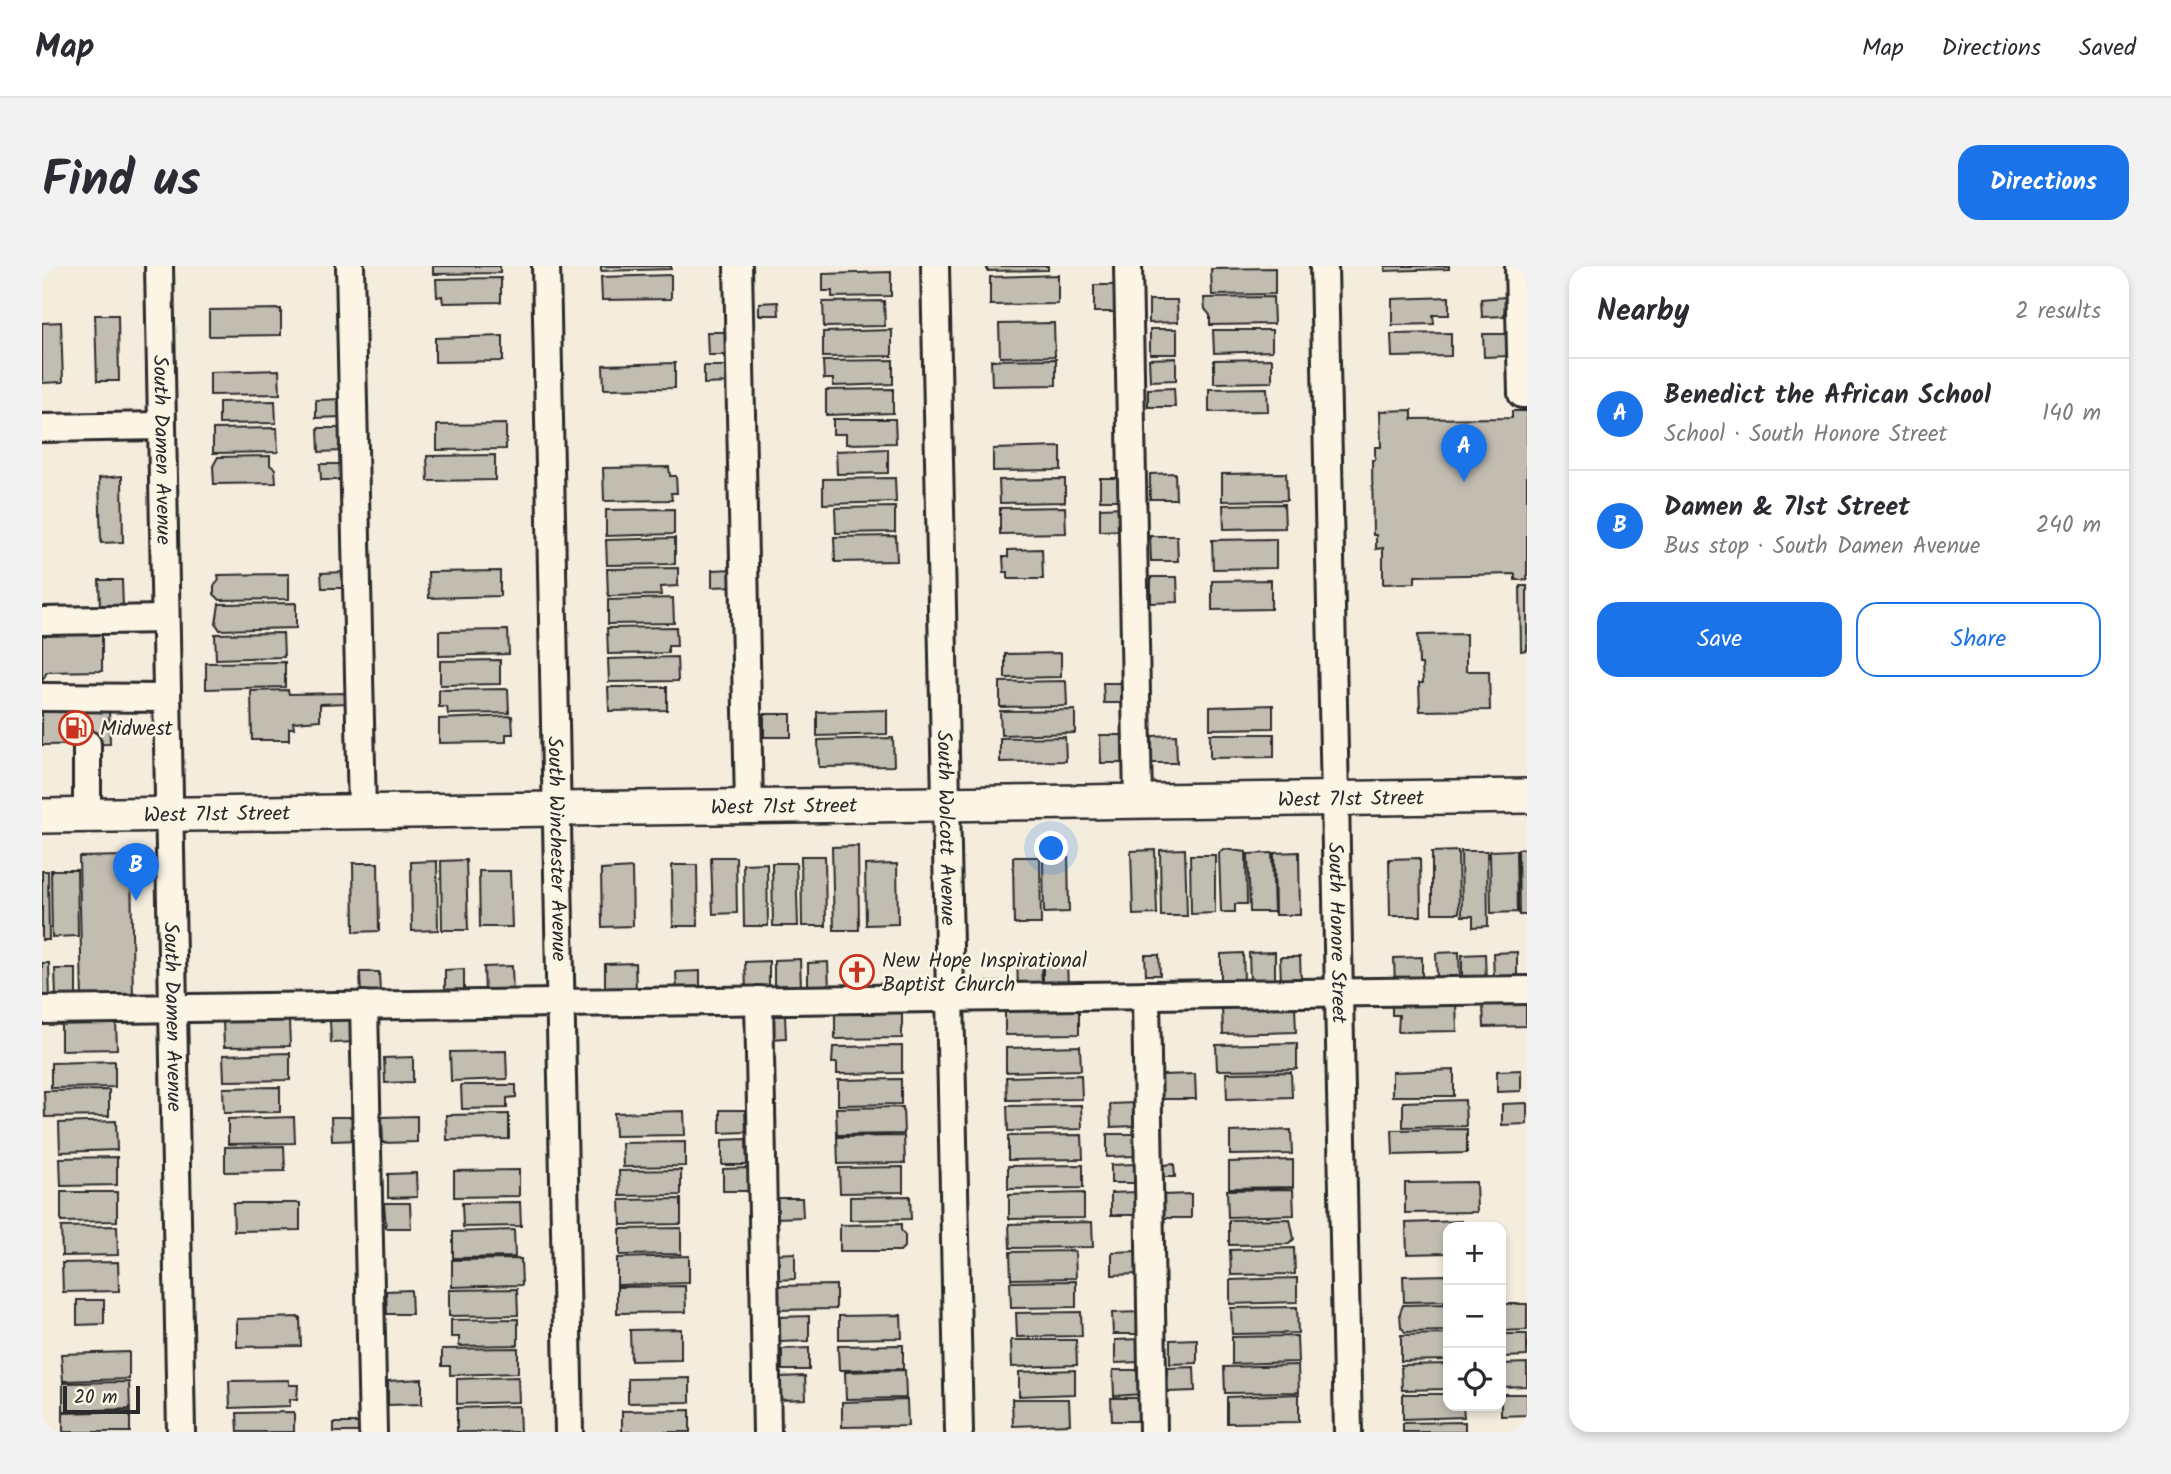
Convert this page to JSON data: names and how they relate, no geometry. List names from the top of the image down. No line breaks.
{"streets":{"main road":["West 71st Street"],"street":["South Damen Avenue","South Wolcott Avenue","South Winchester Avenue","South Honore Street"]},"crossings":[["South Damen Avenue","West 71st Street"],["West 71st Street","South Wolcott Avenue"],["West 71st Street","South Winchester Avenue"],["West 71st Street","South Honore Street"]],"places":{"fuel station":["Midwest"],"church":["New Hope Inspirational Baptist Church"]},"scale_bar":"20 m","page":{"header":"Map","nav":["Map","Directions","Saved"],"title":"Find us","buttons":["Directions",["Save","Share"]],"heading":["Nearby","2 results"],"list":[{"mark":"A","name":"Benedict the African School","note":"School · South Honore Street","value":"140 m"},{"mark":"B","name":"Damen & 71st Street","note":"Bus stop · South Damen Avenue","value":"240 m"}],"pins":["A","B"],"map_buttons":["+","−"],"scale":"20 m"}}
